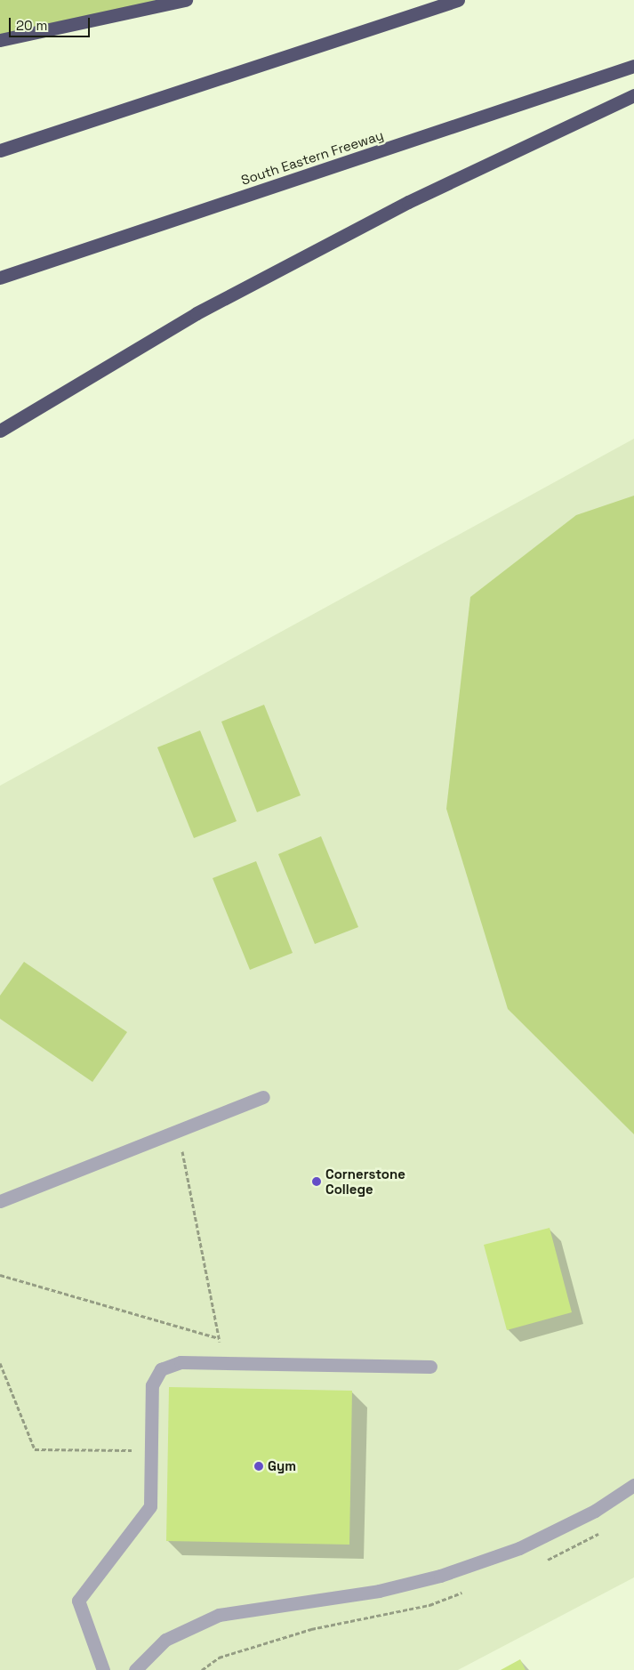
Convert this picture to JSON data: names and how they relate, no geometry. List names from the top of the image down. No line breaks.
{"streets":{"highway":["South Eastern Freeway"]},"places":["Cornerstone College","Gym"],"scale_bar":"20 m"}
